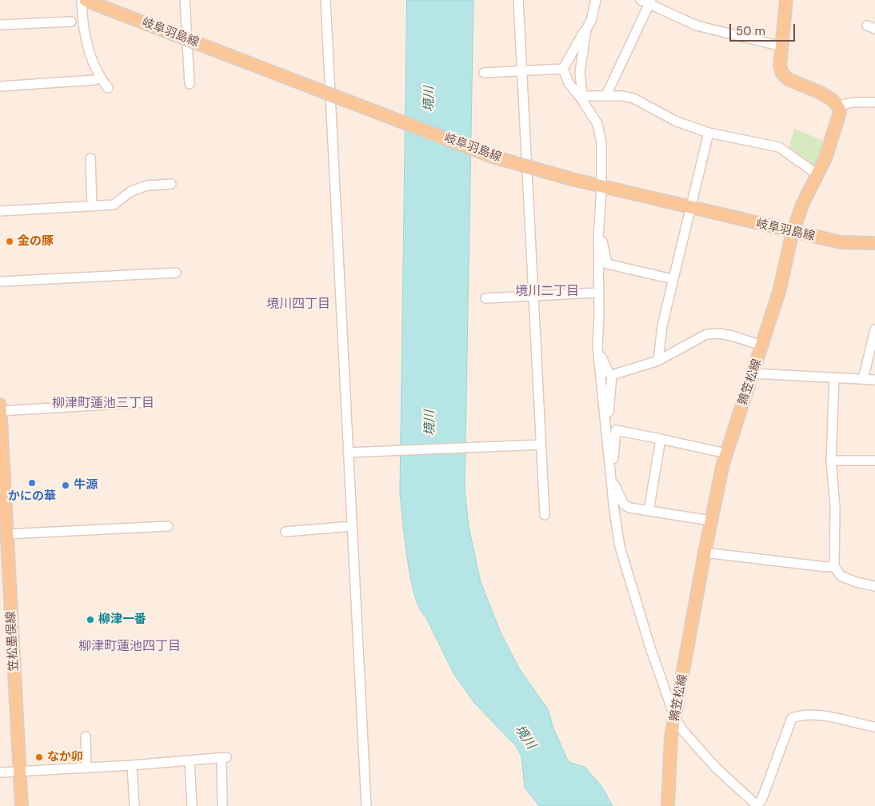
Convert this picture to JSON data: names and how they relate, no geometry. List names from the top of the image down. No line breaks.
{"streets":{"main road":["岐阜羽島線","鶉笠松線","笠松墨俣線"]},"crossings":[["岐阜羽島線","鶉笠松線"]],"districts":["境川二丁目","境川四丁目","柳津町蓮池三丁目","柳津町蓮池四丁目"],"water":["境川"],"places":["金の豚","かにの華","牛源","柳津一番","なか卯"],"scale_bar":"50 m"}
